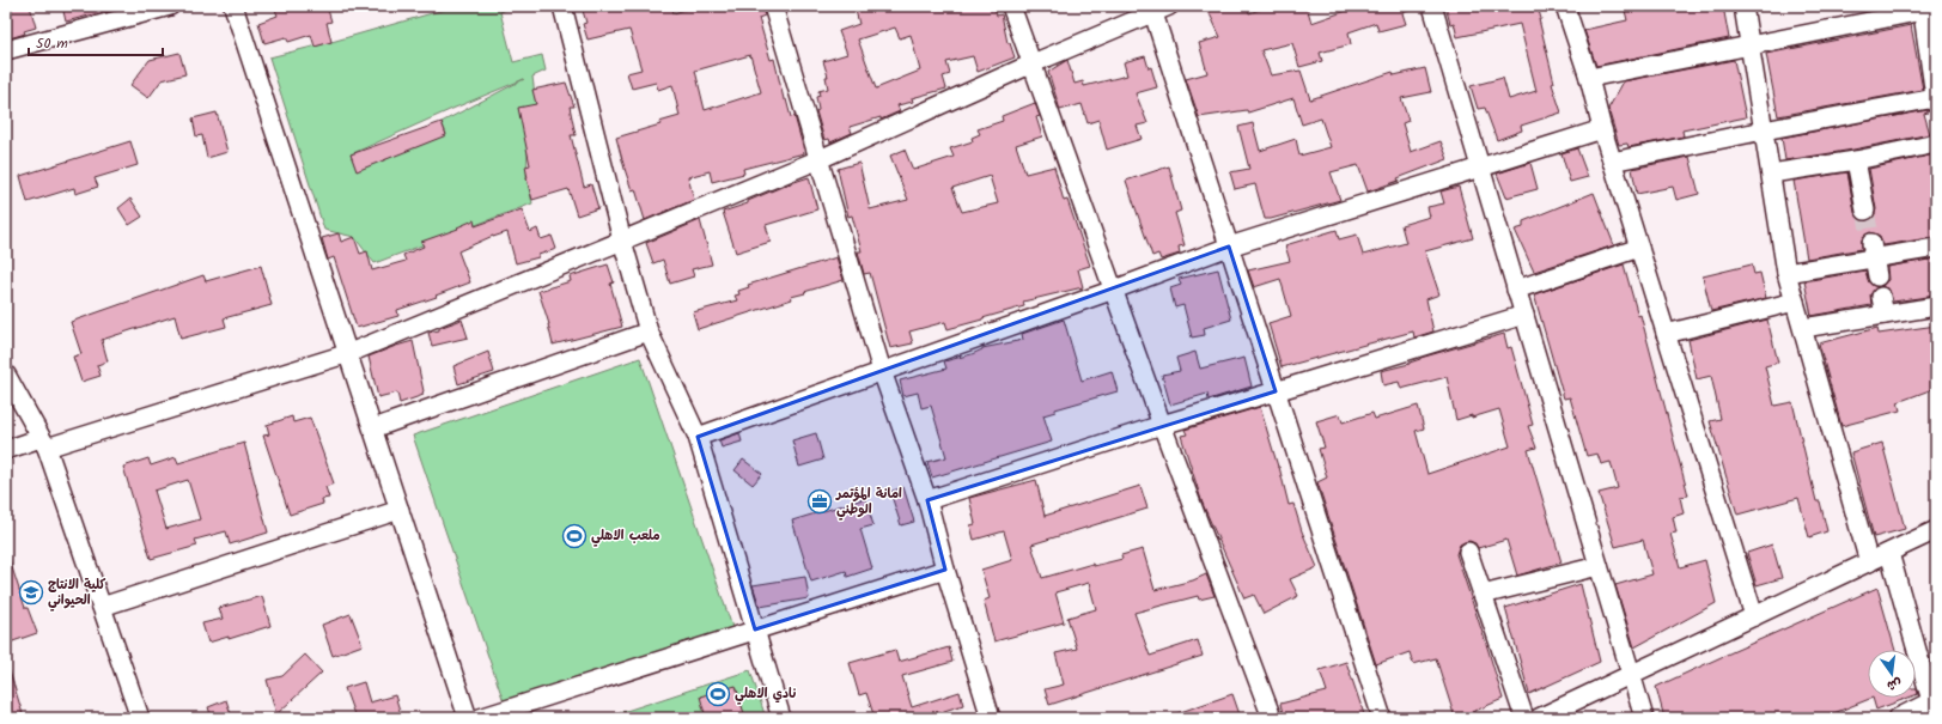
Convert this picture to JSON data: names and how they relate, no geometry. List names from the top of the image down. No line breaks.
{"places":{"office":["امانة المؤتمر الوطني"],"sports":["ملعب الاهلي","نادي الاهلي"],"school or university":["كلية الانتاج الحيواني"]},"scale_bar":"50 m","north":"bottom"}
